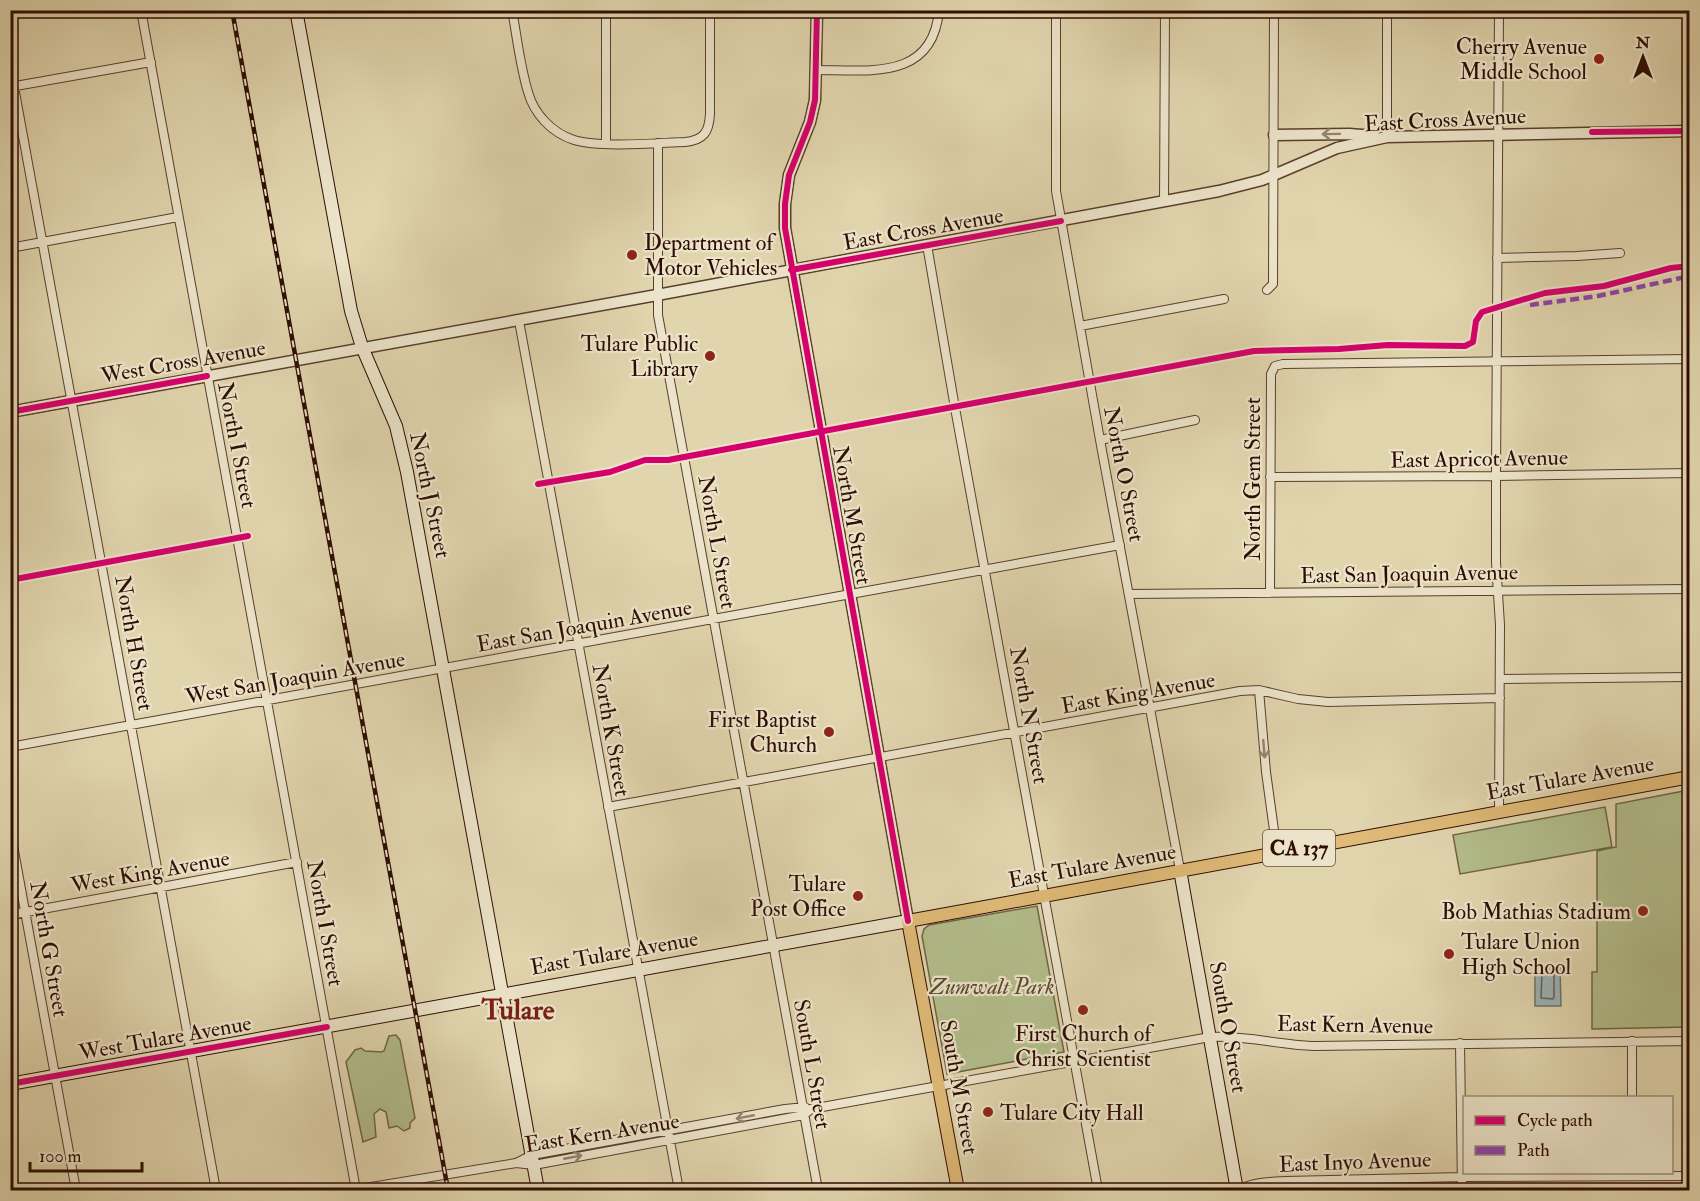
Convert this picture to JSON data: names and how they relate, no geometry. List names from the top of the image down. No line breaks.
{"streets":{"main road":["North J Street","East Tulare Avenue","CA 137","South O Street","West Tulare Avenue","South M Street"],"street":["East Cross Avenue","West Cross Avenue","North I Street","East Apricot Avenue","North O Street","North Gem Street","North M Street","North L Street","East San Joaquin Avenue","North H Street","West San Joaquin Avenue","East King Avenue","North N Street","North K Street","West King Avenue","North G Street","East Kern Avenue","South L Street","East Inyo Avenue"]},"crossings":[["East Cross Avenue","West Cross Avenue"],["East Cross Avenue","North O Street"],["East Cross Avenue","North J Street"],["East Cross Avenue","North M Street"],["East Cross Avenue","North L Street"],["East Cross Avenue","North N Street"],["East Cross Avenue","North K Street"],["West Cross Avenue","North I Street"],["West Cross Avenue","North J Street"],["West Cross Avenue","North H Street"],["North I Street","West San Joaquin Avenue"],["North I Street","West King Avenue"],["North I Street","East Kern Avenue"],["North I Street","West Tulare Avenue"],["East Apricot Avenue","North Gem Street"],["North O Street","East San Joaquin Avenue"],["North O Street","East King Avenue"],["North O Street","East Tulare Avenue"],["North O Street","South O Street"],["North Gem Street","East San Joaquin Avenue"],["North J Street","East San Joaquin Avenue"],["North J Street","West San Joaquin Avenue"],["North J Street","East Tulare Avenue"],["North J Street","East Kern Avenue"],["North J Street","West Tulare Avenue"],["North M Street","East San Joaquin Avenue"],["North M Street","East King Avenue"],["North M Street","East Tulare Avenue"],["North M Street","South M Street"],["North L Street","East San Joaquin Avenue"],["North L Street","East King Avenue"],["North L Street","East Tulare Avenue"],["North L Street","South L Street"],["East San Joaquin Avenue","West San Joaquin Avenue"],["East San Joaquin Avenue","North N Street"],["East San Joaquin Avenue","North K Street"],["North H Street","West San Joaquin Avenue"],["North H Street","West King Avenue"],["North H Street","West Tulare Avenue"],["East King Avenue","North N Street"],["East King Avenue","North K Street"],["North N Street","East Tulare Avenue"],["North N Street","East Kern Avenue"],["North K Street","East Tulare Avenue"],["North K Street","East Kern Avenue"],["East Tulare Avenue","South O Street"],["East Tulare Avenue","West Tulare Avenue"],["East Tulare Avenue","South L Street"],["East Tulare Avenue","South M Street"],["West King Avenue","North G Street"],["North G Street","West Tulare Avenue"],["East Kern Avenue","South O Street"],["East Kern Avenue","South L Street"],["East Kern Avenue","South M Street"],["South O Street","East Inyo Avenue"]],"districts":["Tulare"],"parks":["Zumwalt Park"],"places":["Cherry Avenue Middle School","Department of Motor Vehicles","Tulare Public Library","First Baptist Church","Tulare Post Office","Bob Mathias Stadium","Tulare Union High School","First Church of Christ Scientist","Tulare City Hall"],"legend":["Cycle path","Path"],"scale_bar":"100 m","north":"top"}
